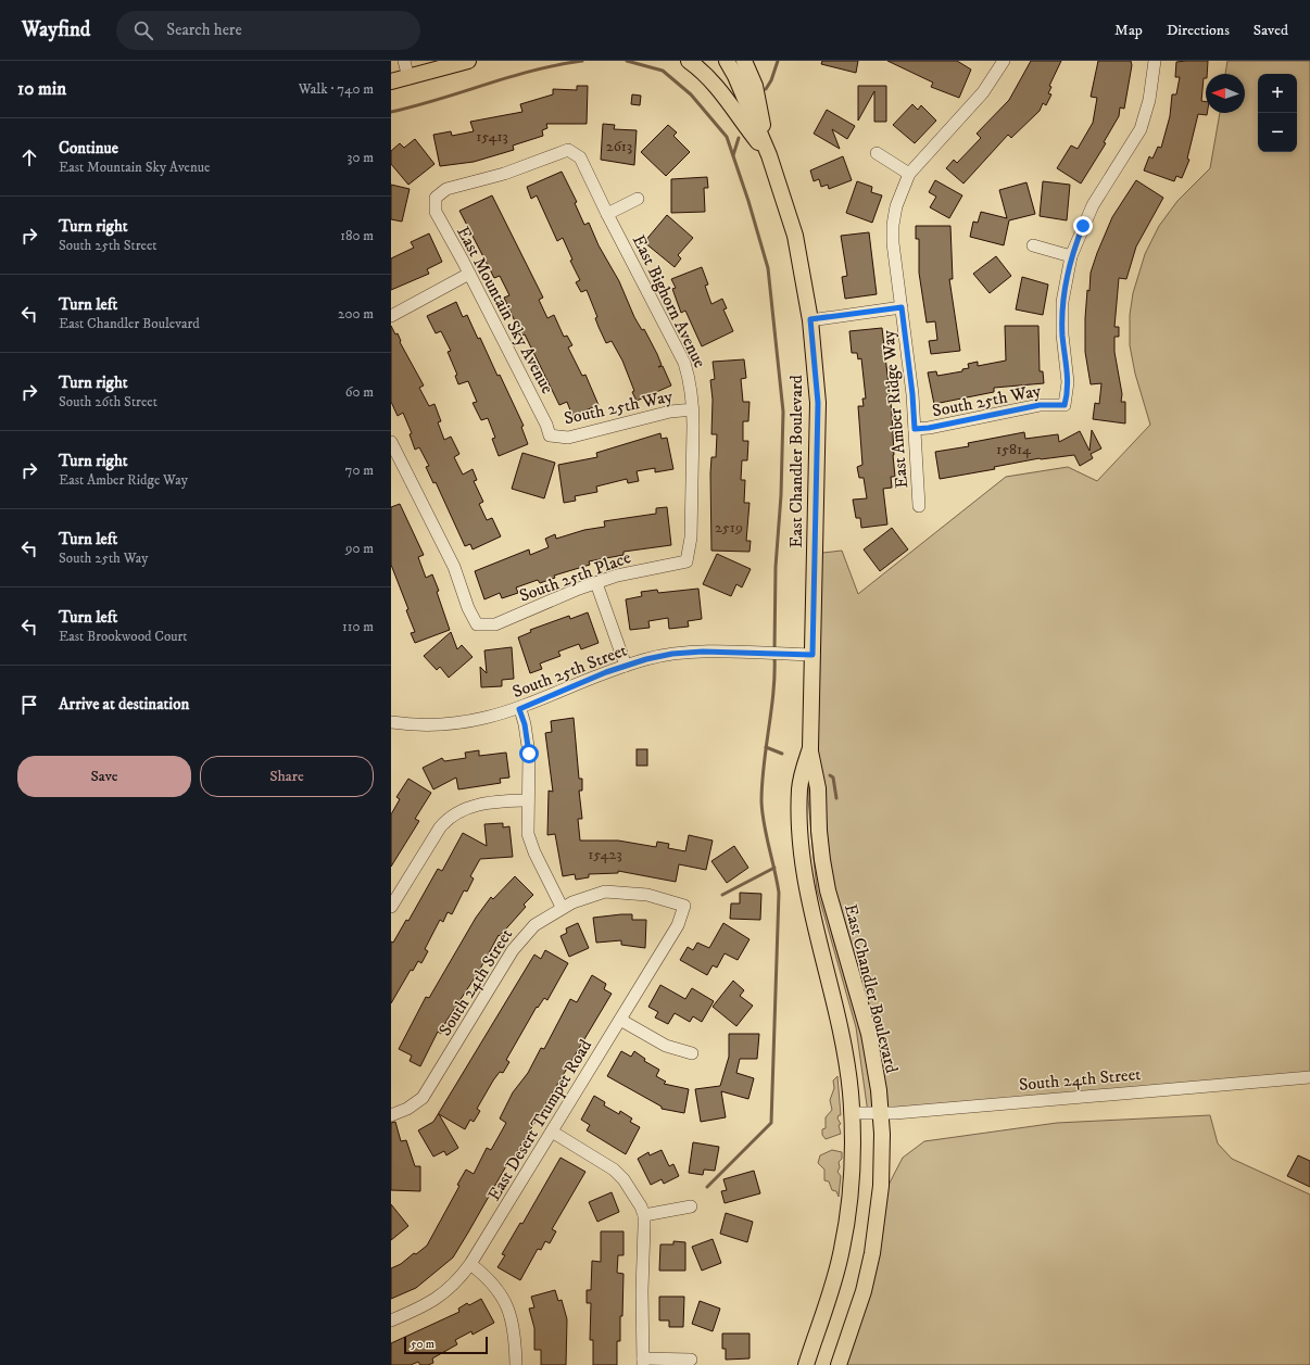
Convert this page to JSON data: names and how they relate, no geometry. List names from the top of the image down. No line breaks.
{"streets":{"main road":["East Chandler Boulevard"],"street":["East Bighorn Avenue","East Mountain Sky Avenue","South 25th Way","East Amber Ridge Way","South 25th Place","South 25th Street","South 24th Street","East Desert Trumpet Road"]},"crossings":[["East Bighorn Avenue","East Mountain Sky Avenue"],["East Bighorn Avenue","South 25th Way"],["East Bighorn Avenue","South 25th Place"],["East Mountain Sky Avenue","South 25th Way"],["South 25th Way","East Amber Ridge Way"],["East Chandler Boulevard","South 25th Street"],["East Chandler Boulevard","South 24th Street"],["South 24th Street","East Desert Trumpet Road"]],"house_numbers":["15413","2613","15814","2519","15423"],"scale_bar":"50 m","north":"left","page":{"header":"Wayfind","search":"Search here","nav":["Map","Directions","Saved"],"heading":["10 min","Walk · 740 m"],"map_buttons":["+","−"],"list":[["Continue","East Mountain Sky Avenue","30 m"],["Turn right","South 25th Street","180 m"],["Turn left","East Chandler Boulevard","200 m"],["Turn right","South 26th Street","60 m"],["Turn right","East Amber Ridge Way","70 m"],["Turn left","South 25th Way","90 m"],["Turn left","East Brookwood Court","110 m"],"Arrive at destination"],"buttons":["Save","Share"],"scale":"50 m"}}
